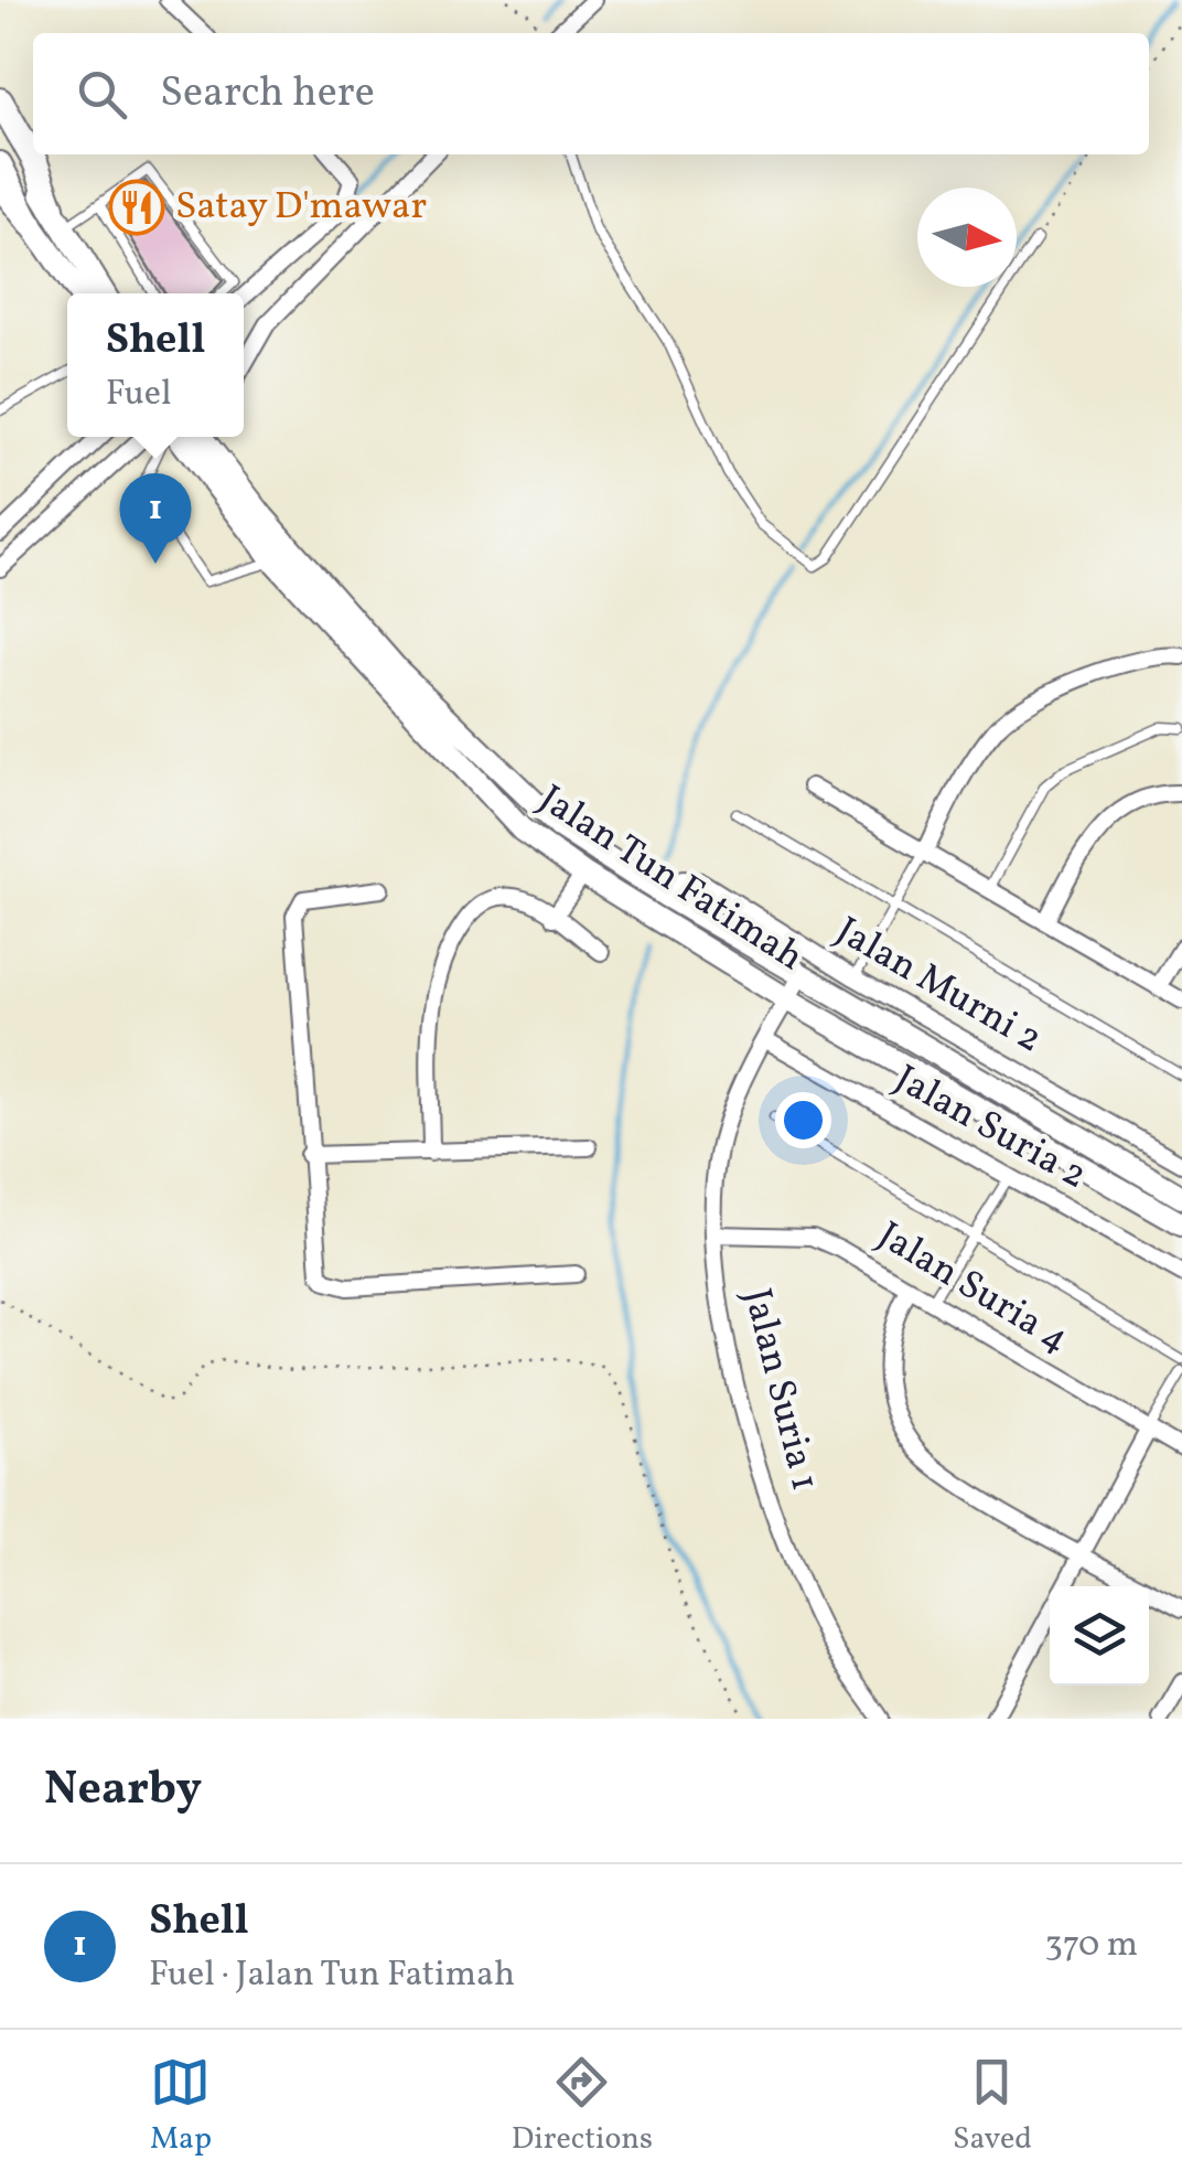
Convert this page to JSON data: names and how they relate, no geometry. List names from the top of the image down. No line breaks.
{"streets":{"main road":["Jalan Tun Fatimah"],"street":["Jalan Murni 2","Jalan Suria 2","Jalan Suria 4","Jalan Suria 1"]},"crossings":[["Jalan Tun Fatimah","Jalan Murni 2"],["Jalan Tun Fatimah","Jalan Suria 1"],["Jalan Suria 2","Jalan Suria 1"],["Jalan Suria 4","Jalan Suria 1"]],"places":{"restaurant":["Satay D'mawar"]},"north":"right","page":{"search":"Search here","popup":["Shell","Fuel"],"pins":"1","heading":"Nearby","list":[{"mark":"1","name":"Shell","note":"Fuel · Jalan Tun Fatimah","value":"370 m"}],"nav":["Map","Directions","Saved"]}}
